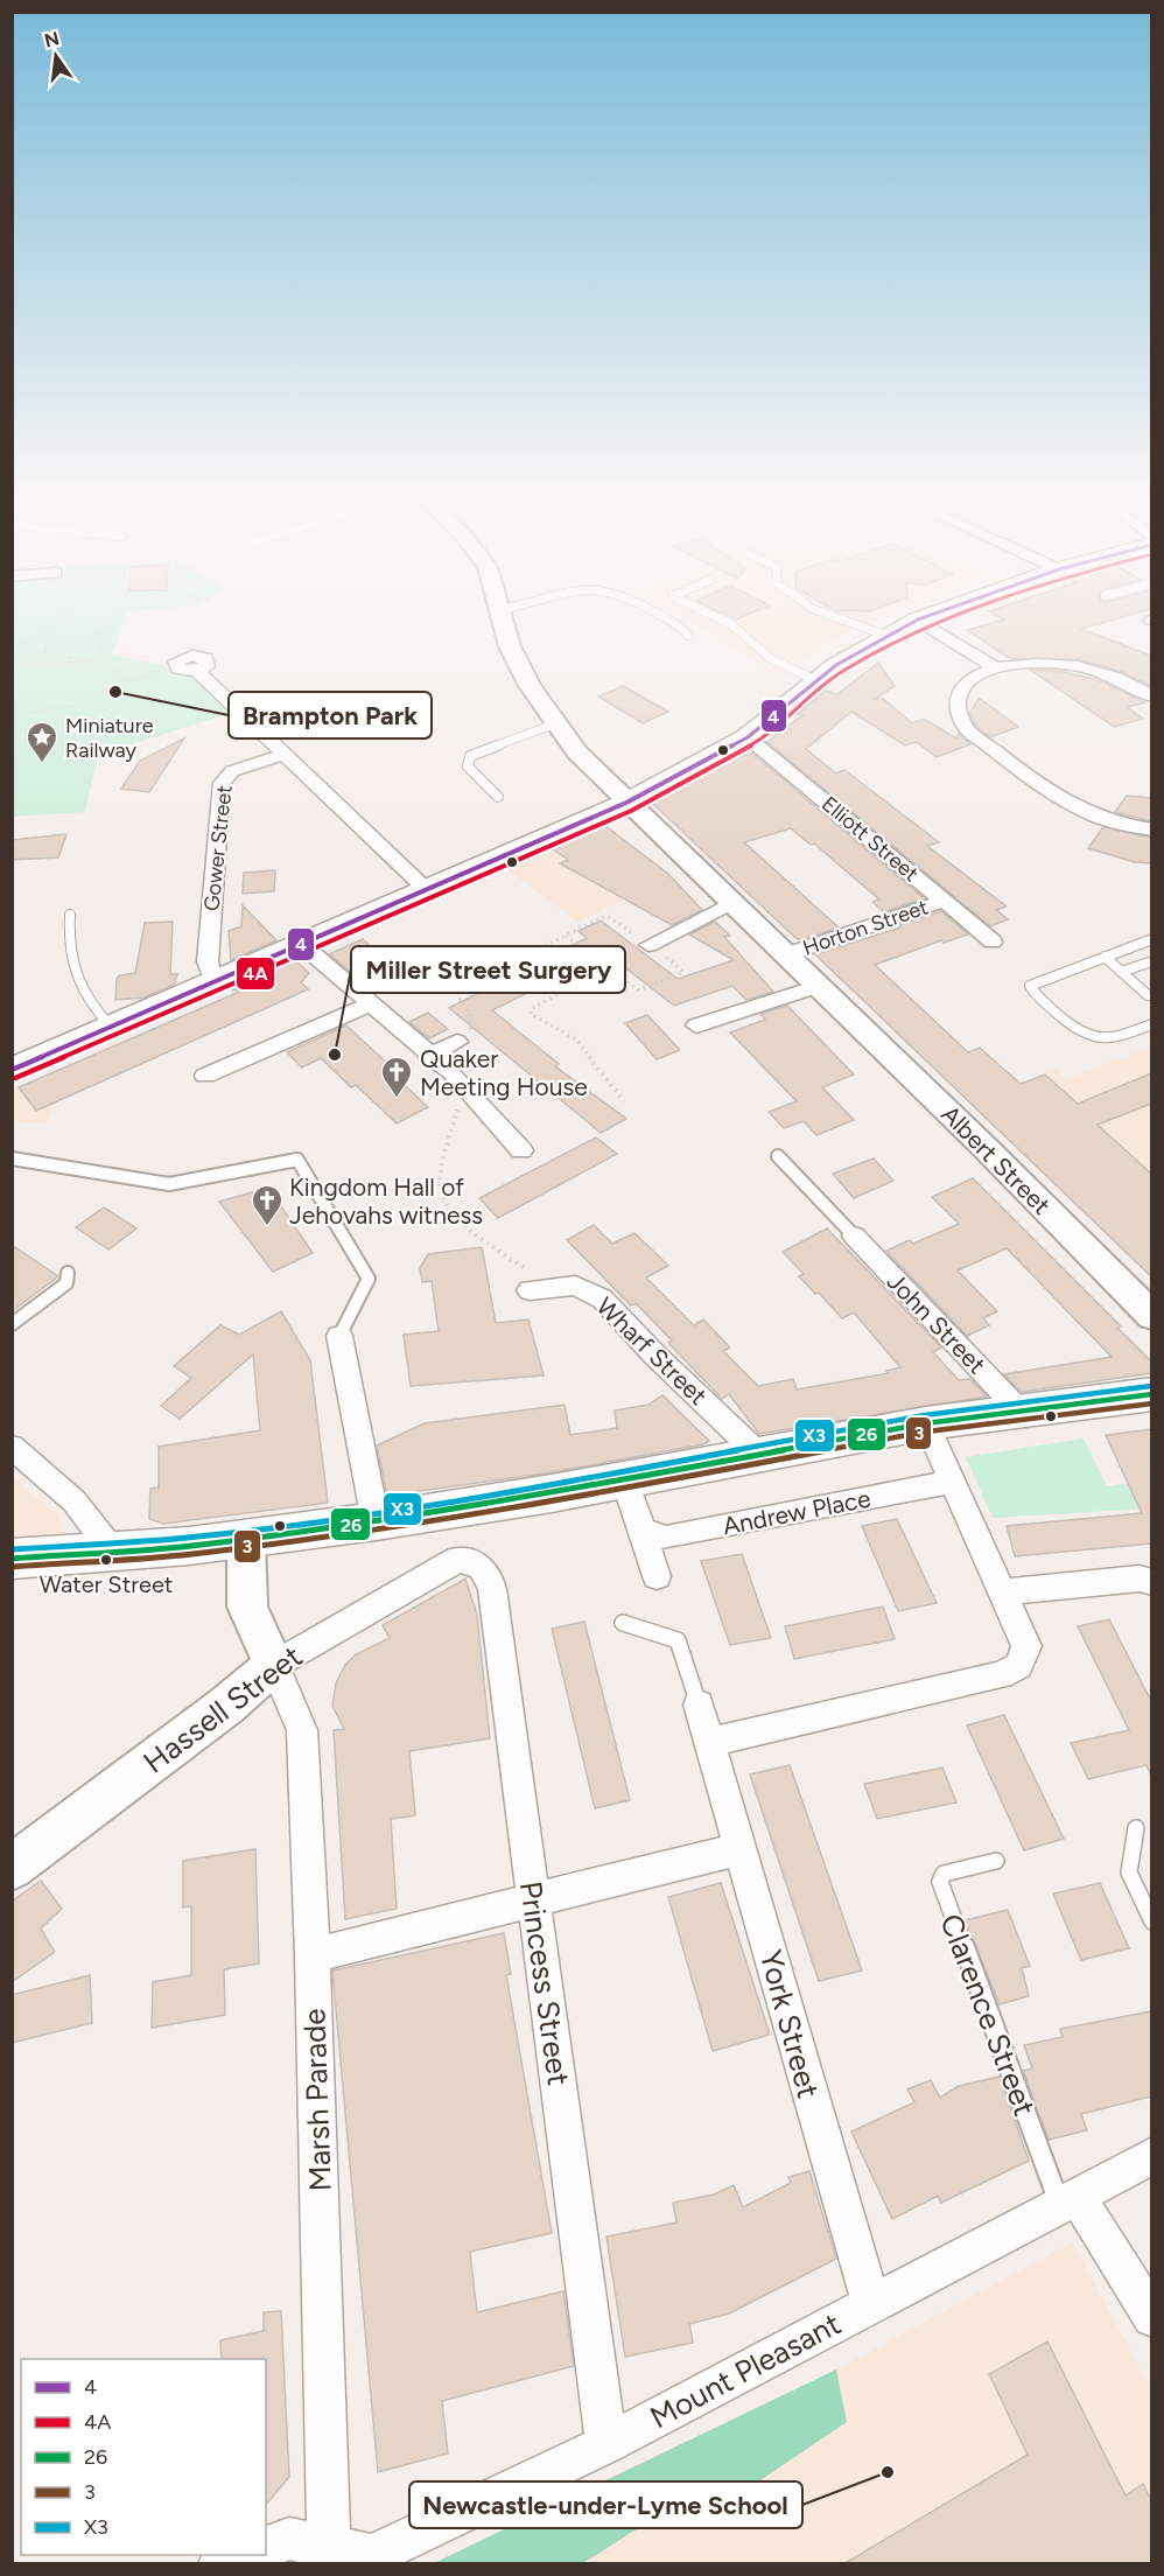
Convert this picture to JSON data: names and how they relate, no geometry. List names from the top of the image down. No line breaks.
{"streets":{"street":["Elliott Street","Gower Street","Horton Street","Albert Street","John Street","Wharf Street","Andrew Place","Hassell Street","Princess Street","York Street","Marsh Parade","Mount Pleasant"],"lane":["Clarence Street"]},"crossings":[["Elliott Street","Horton Street"],["Horton Street","Albert Street"],["Hassell Street","Princess Street"],["Hassell Street","Marsh Parade"],["Princess Street","Mount Pleasant"],["Clarence Street","Mount Pleasant"],["York Street","Mount Pleasant"],["Marsh Parade","Mount Pleasant"]],"places":{"other":["Brampton Park","Miller Street Surgery","Water Street","Newcastle-under-Lyme School"],"place":["Miniature Railway"],"church":["Quaker Meeting House","Kingdom Hall of Jehovahs witness"]},"lines":["transit line 4","transit line 4A","transit line X3","transit line 26","transit line 3"],"legend":["4","4A","26","3","X3"],"north":"top"}
